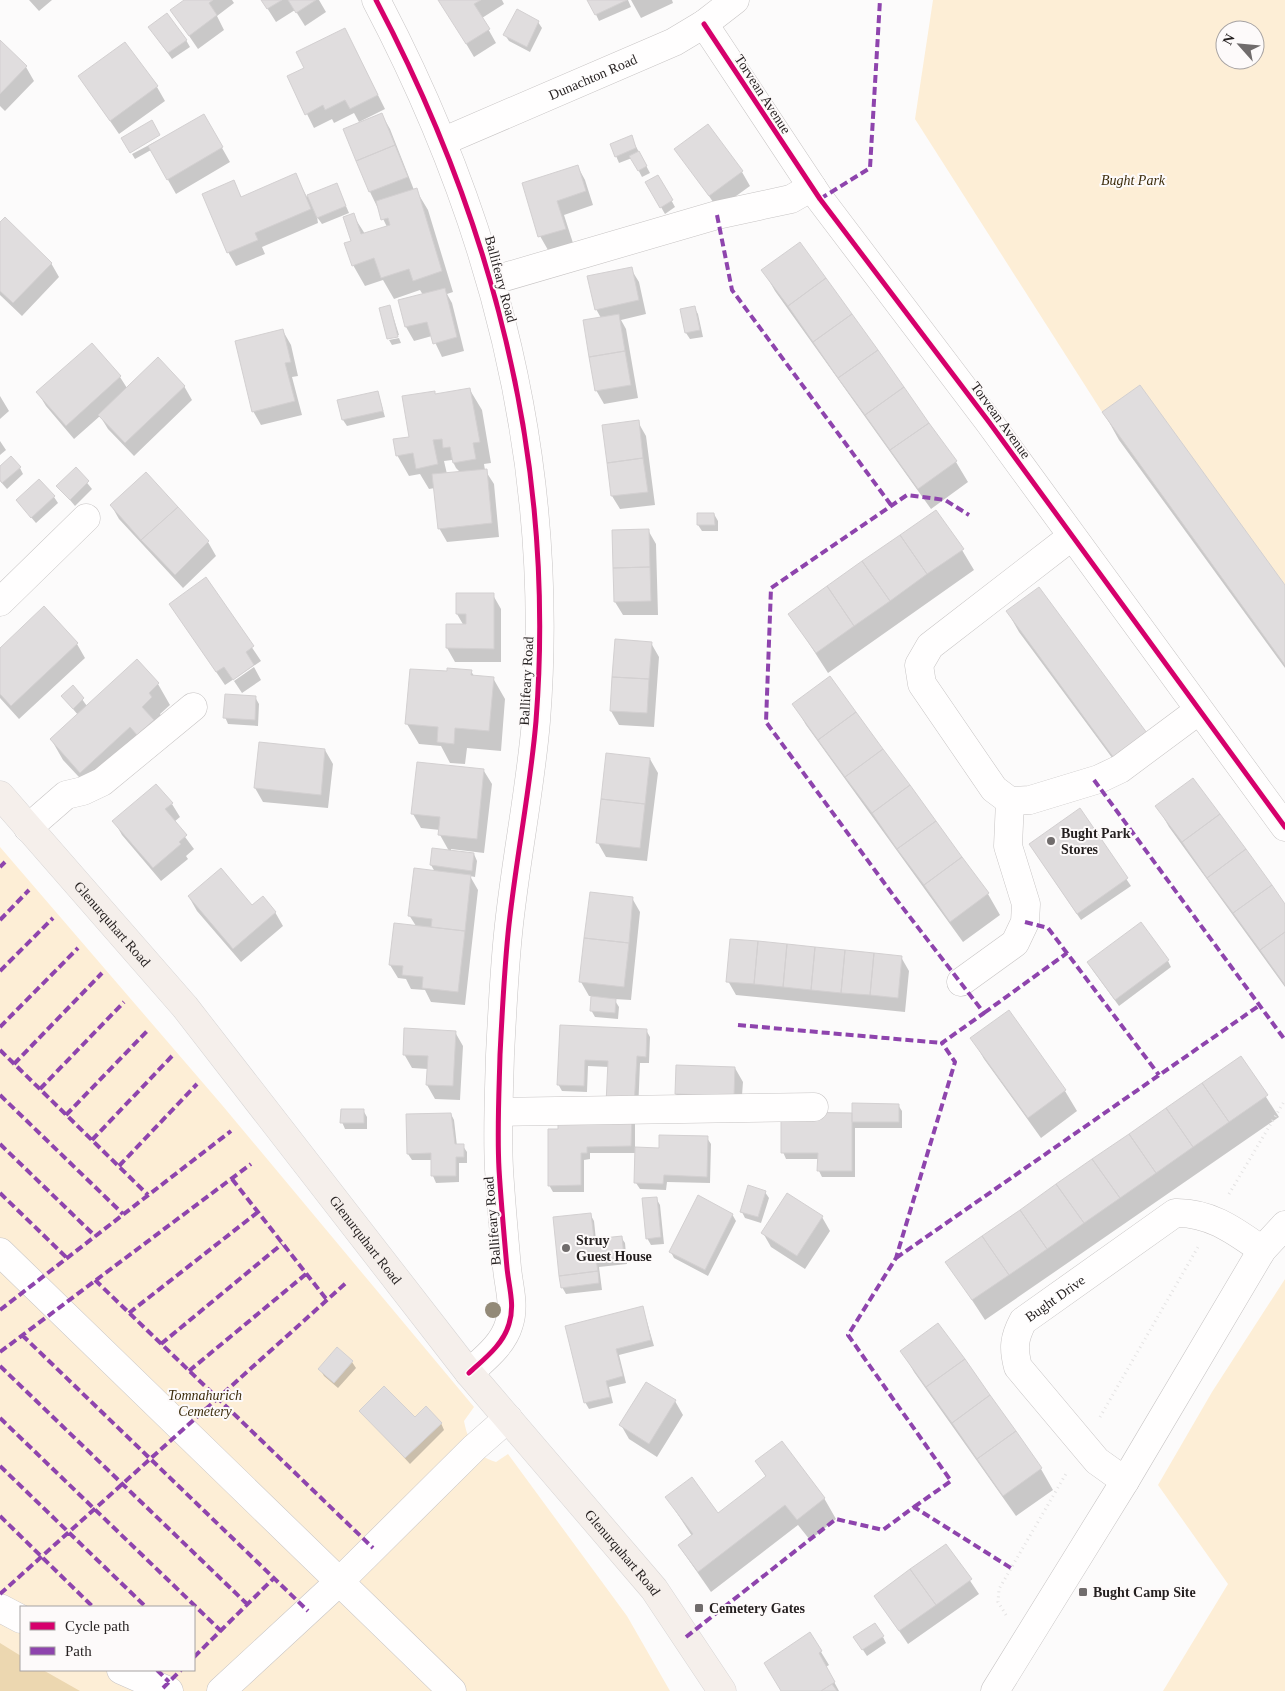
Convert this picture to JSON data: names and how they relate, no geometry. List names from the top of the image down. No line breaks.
{"streets":{"highway":["Glenurquhart Road"],"street":["Dunachton Road","Torvean Avenue","Ballifeary Road","Bught Drive"]},"crossings":[["Dunachton Road","Torvean Avenue"],["Dunachton Road","Ballifeary Road"],["Ballifeary Road","Glenurquhart Road"]],"parks":["Bught Park","Tomnahurich Cemetery"],"places":{"other":["Bught Park Stores","Struy Guest House"],"transit":["Bught Camp Site","Cemetery Gates"]},"legend":["Cycle path","Path"],"north":"top left"}
